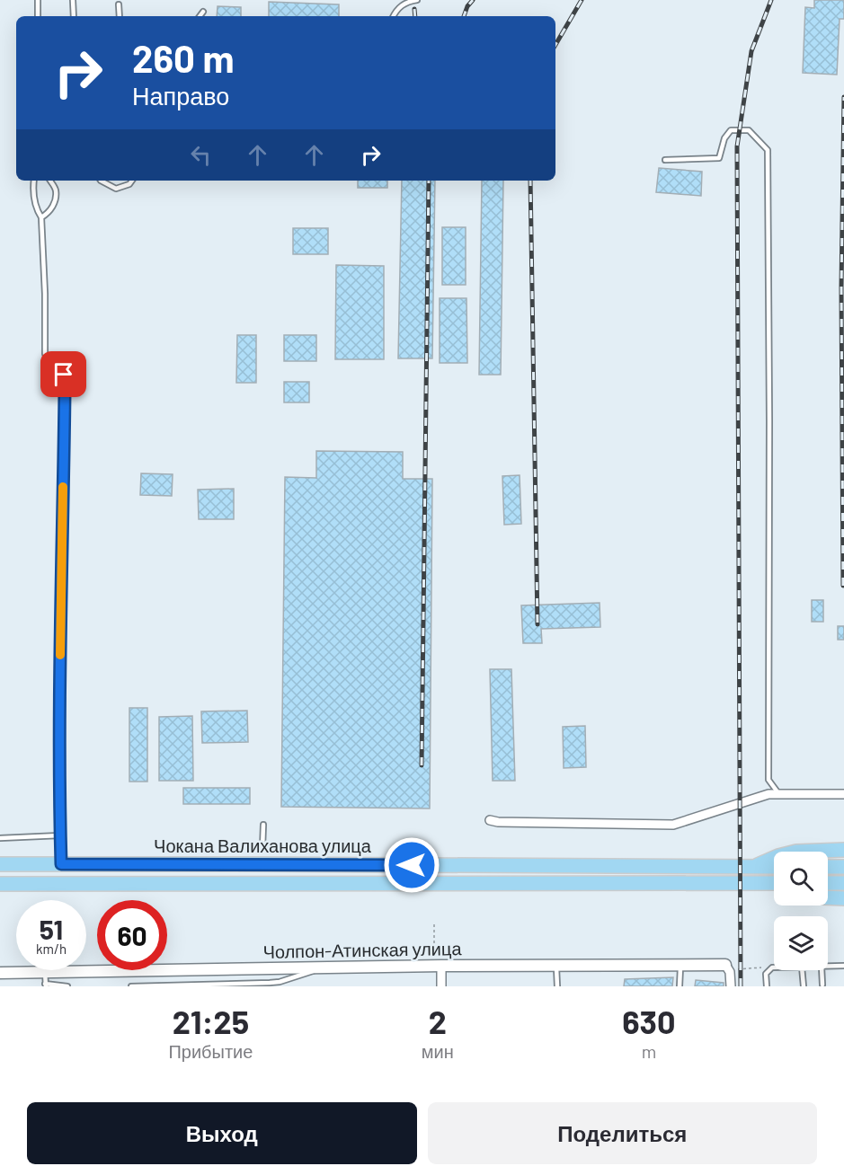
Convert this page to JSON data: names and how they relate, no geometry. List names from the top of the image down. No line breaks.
{"streets":{"main road":["Чокана Валиханова улица"],"street":["Чолпон-Атинская улица"]},"page":{"turn":["260 m","Направо"],"speed":"51 km/h","limit":"60","eta":["21:25","Прибытие","2","мин","630","m"],"buttons":["Выход","Поделиться"]}}
